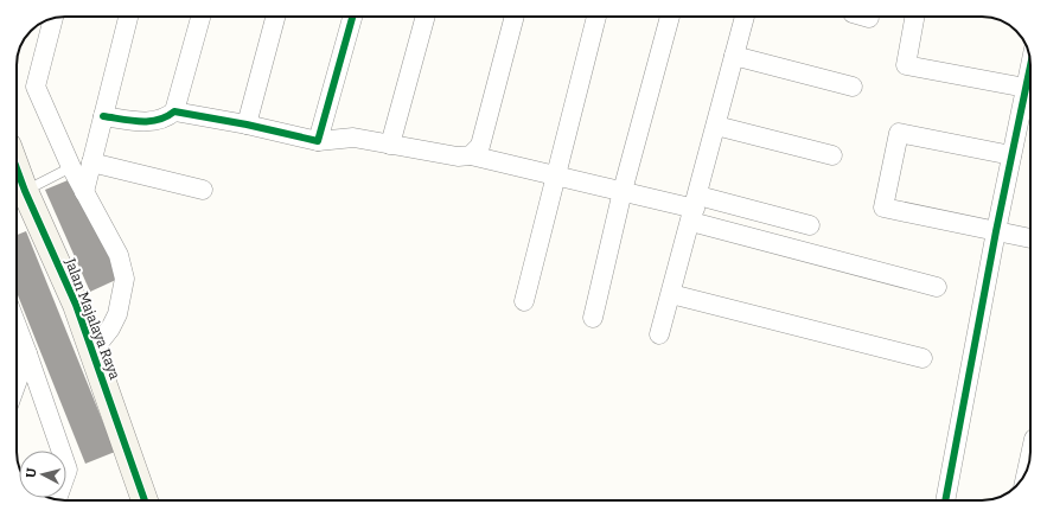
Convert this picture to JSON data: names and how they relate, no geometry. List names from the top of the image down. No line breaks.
{"streets":{"street":["Jalan Majalaya Raya"]},"north":"left"}
